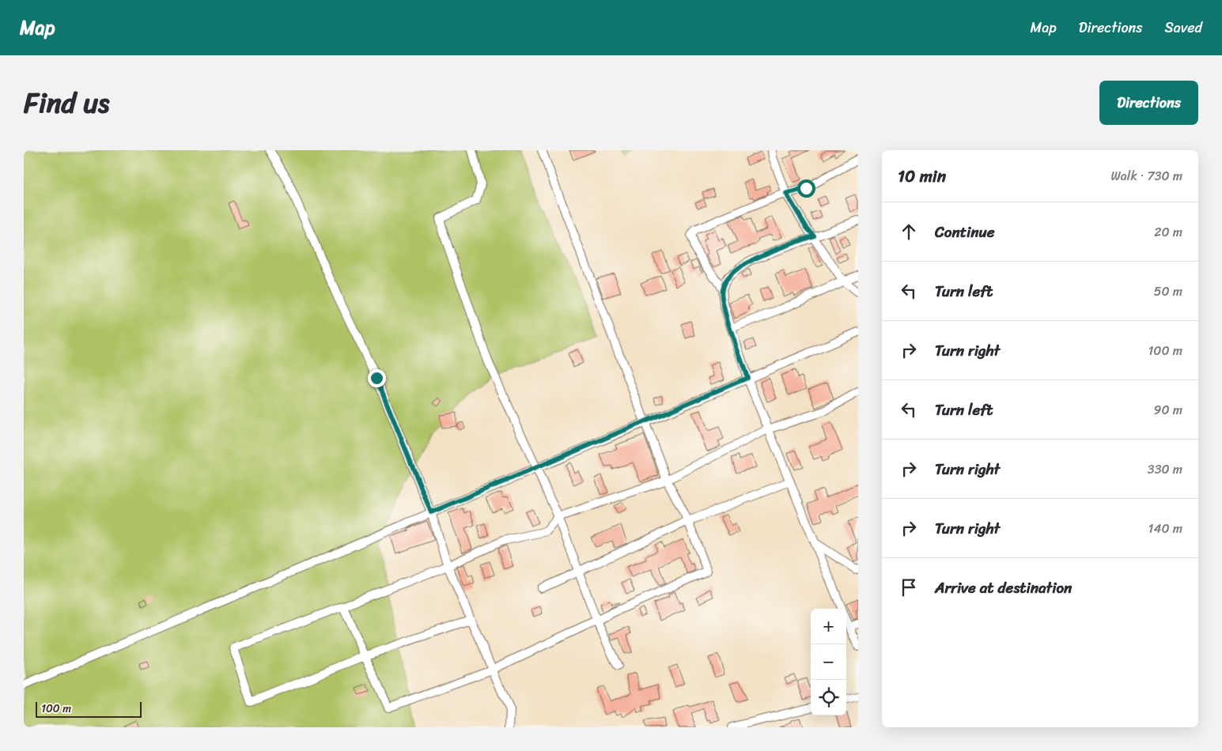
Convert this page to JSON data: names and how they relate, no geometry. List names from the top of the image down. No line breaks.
{"scale_bar":"100 m","page":{"header":"Map","nav":["Map","Directions","Saved"],"title":"Find us","buttons":"Directions","heading":["10 min","Walk · 730 m"],"list":[["Continue","20 m"],["Turn left","50 m"],["Turn right","100 m"],["Turn left","90 m"],["Turn right","330 m"],["Turn right","140 m"],"Arrive at destination"],"map_buttons":["+","−"],"scale":"100 m"}}
